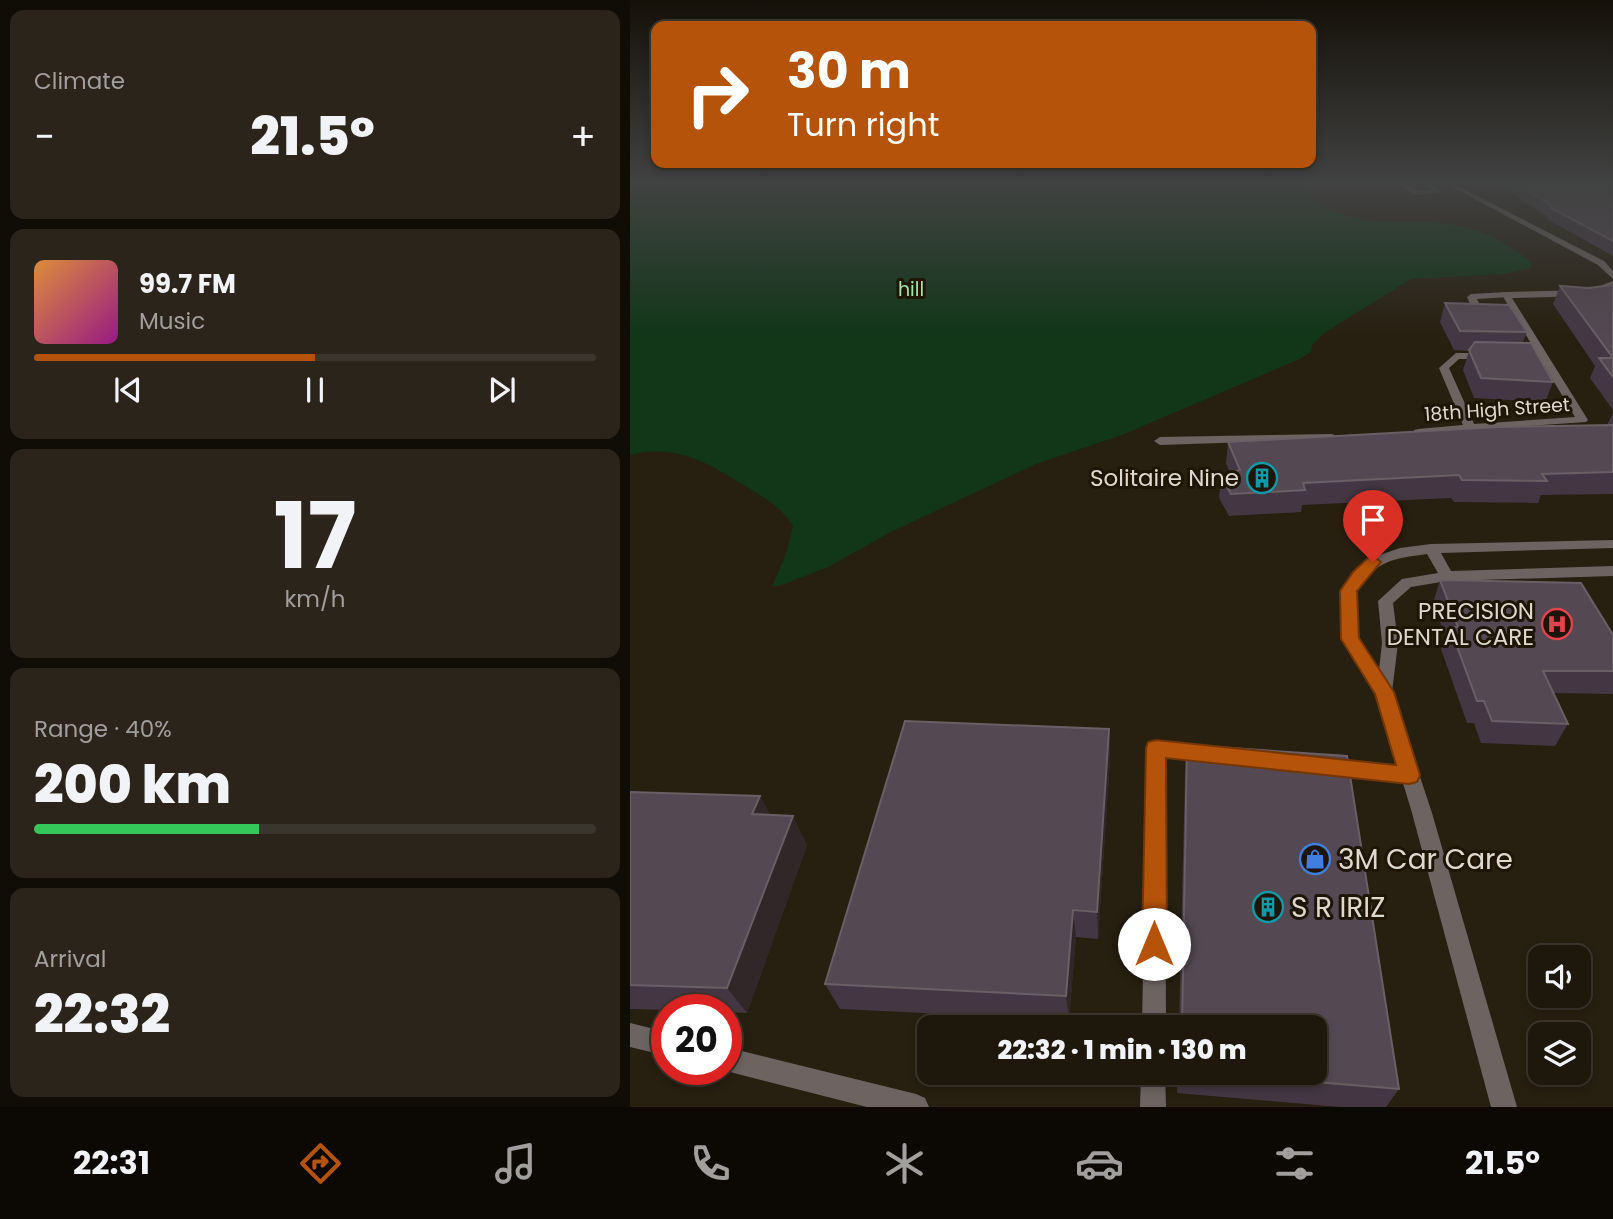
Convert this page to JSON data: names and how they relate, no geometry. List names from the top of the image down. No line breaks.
{"streets":{"street":["18th High Street"]},"parks":["hill"],"places":{"building":["Solitaire Nine","S R IRIZ"],"hospital":["PRECISION DENTAL CARE"],"shop":["3M Car Care"]},"page":{"tile":["Climate",["17","km/h"],["Range · 40%","200 km"],["Arrival","22:32"]],"turn":["30 m","Turn right"],"heat":["−","21.5°","+"],"song":["99.7 FM","Music"],"limit":"20","trip":"22:32 · 1 min · 130 m","tabs":["22:31","21.5°"]}}
